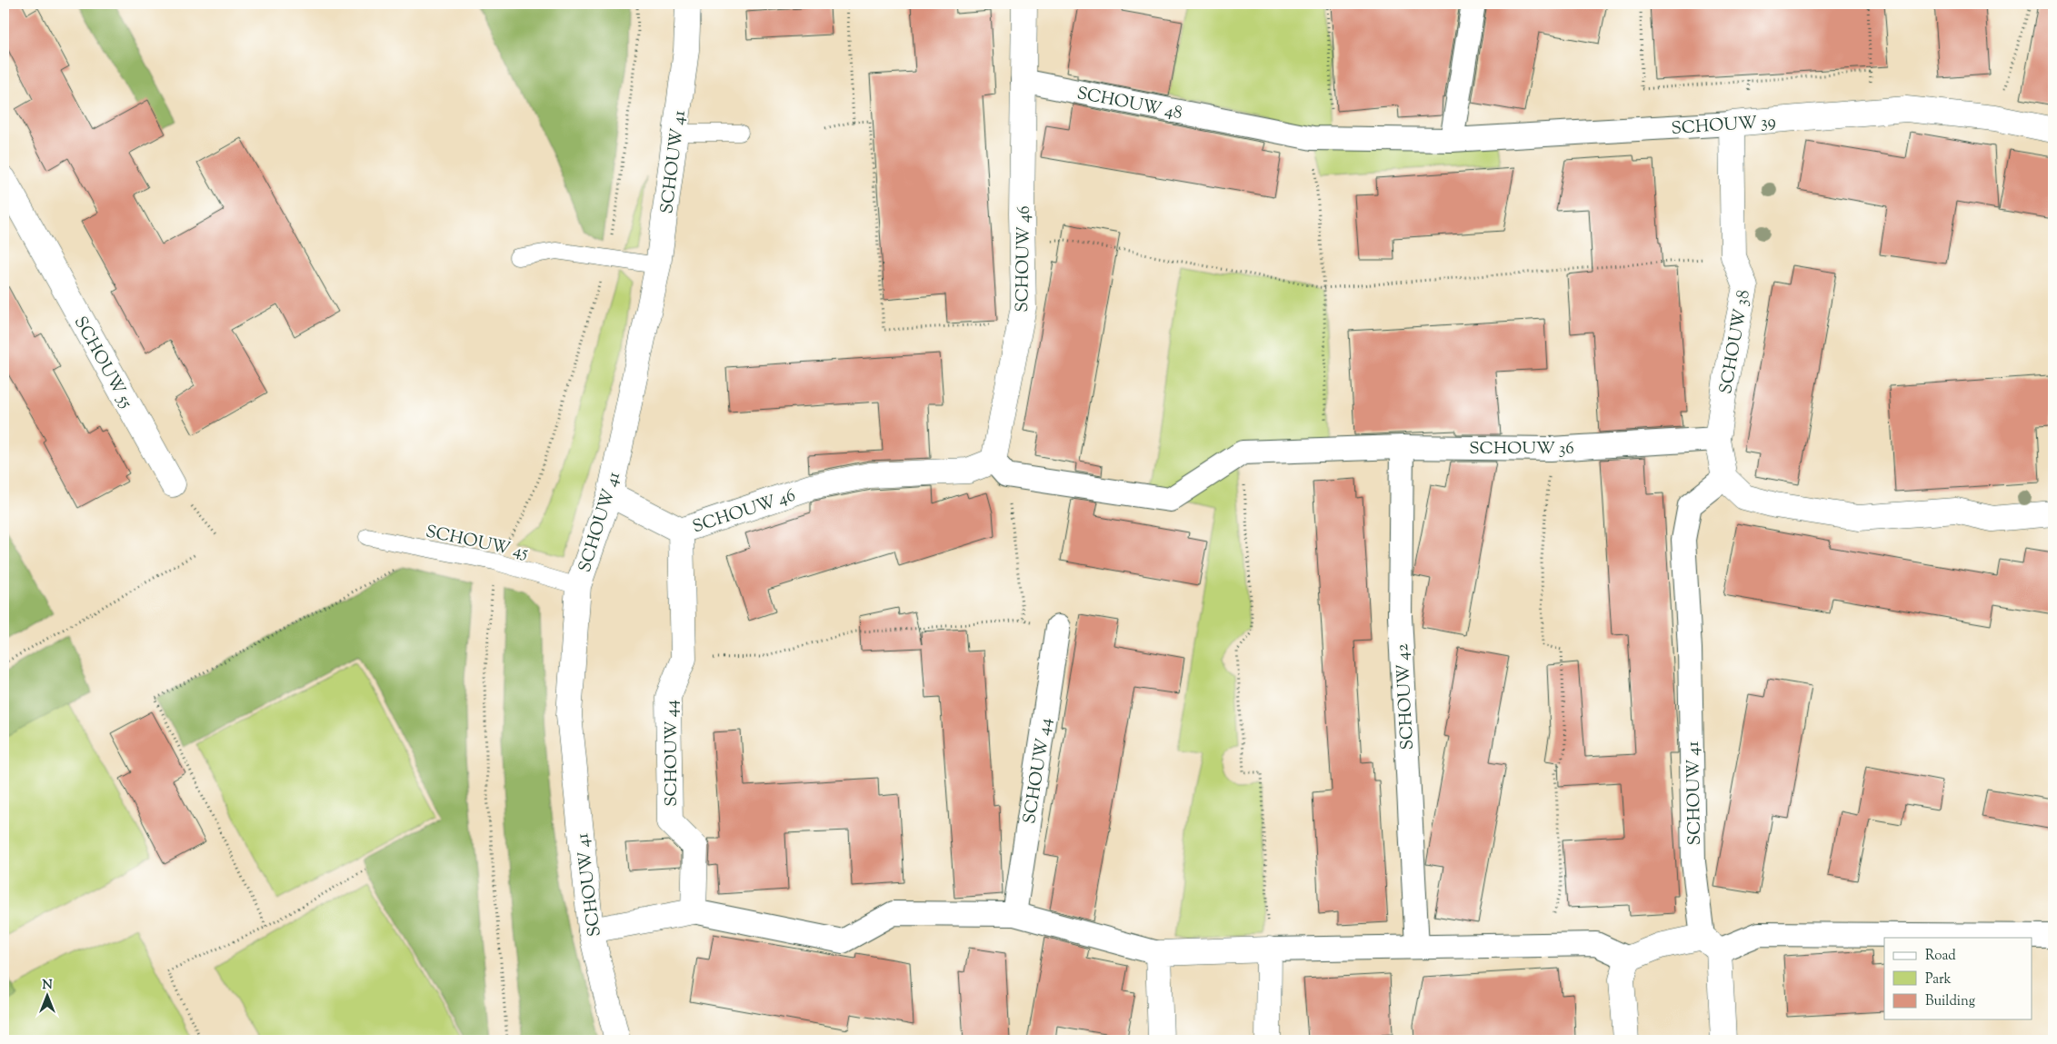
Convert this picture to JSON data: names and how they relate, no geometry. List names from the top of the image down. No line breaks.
{"streets":{"street":["SCHOUW 48","SCHOUW 39","SCHOUW 41","SCHOUW 46","SCHOUW 38","SCHOUW 55","SCHOUW 36","SCHOUW 42","SCHOUW 44"],"lane":["SCHOUW 45"]},"crossings":[["SCHOUW 48","SCHOUW 39"],["SCHOUW 48","SCHOUW 46"],["SCHOUW 39","SCHOUW 38"],["SCHOUW 41","SCHOUW 38"],["SCHOUW 41","SCHOUW 45"],["SCHOUW 46","SCHOUW 44"],["SCHOUW 38","SCHOUW 36"],["SCHOUW 36","SCHOUW 42"]],"legend":["Road","Park","Building"],"north":"top"}
